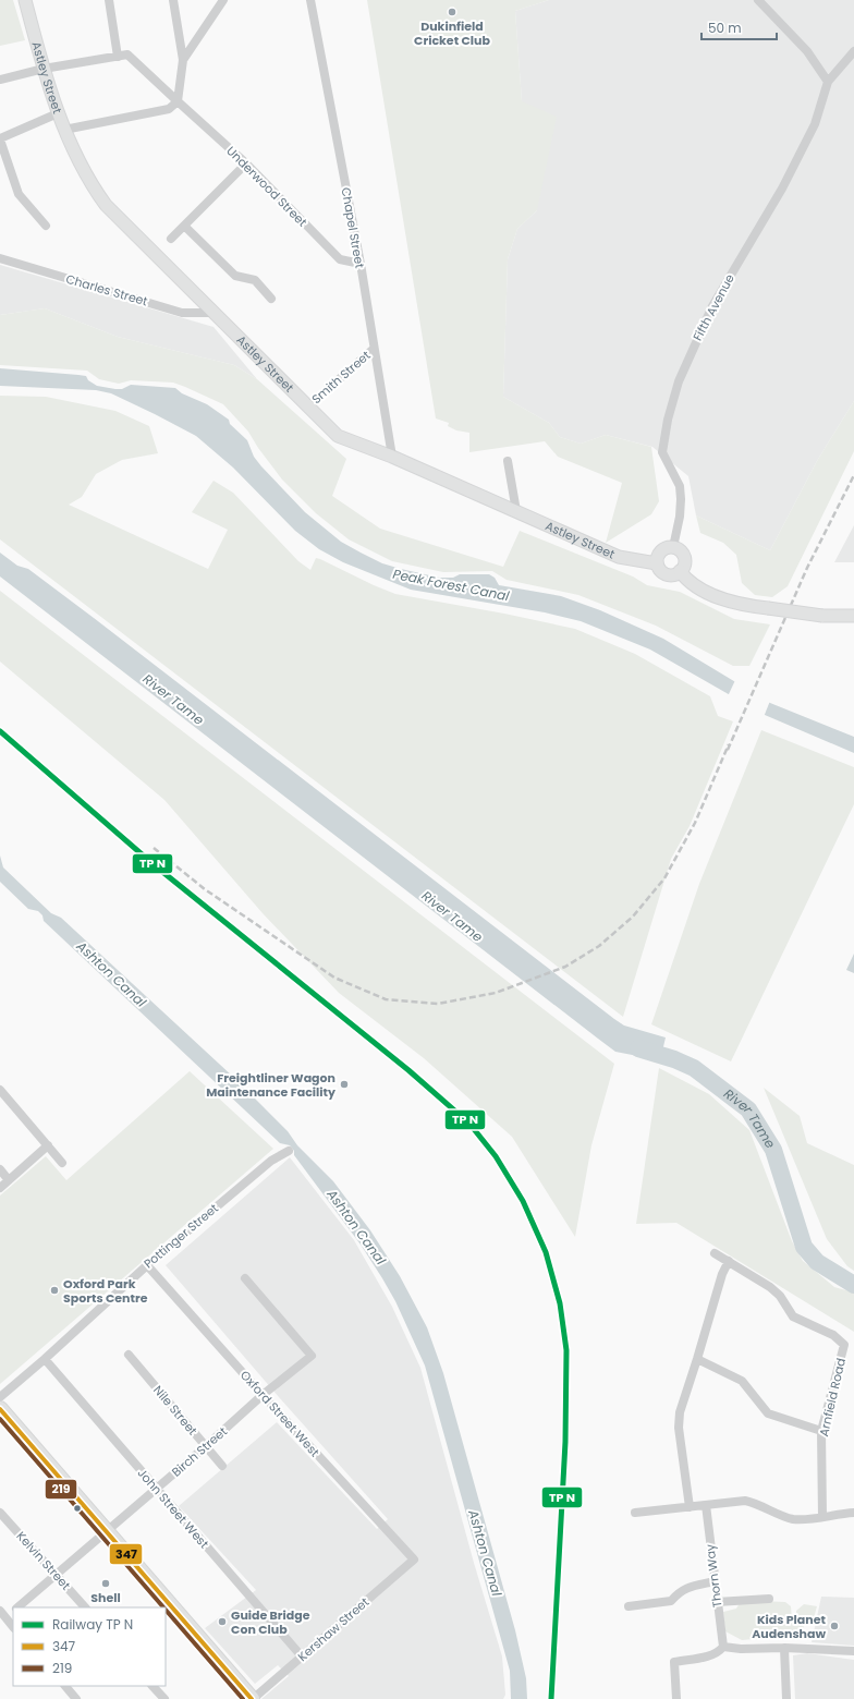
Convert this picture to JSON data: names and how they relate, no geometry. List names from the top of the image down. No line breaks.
{"streets":{"main road":["Astley Street"],"street":["Underwood Street","Chapel Street","Charles Street","Fifth Avenue","Smith Street","Pottinger Street","Arnfield Road","Nile Street","Oxford Street West","Birch Street","John Street West","Kelvin Street","Thorn Way","Kershaw Street"]},"crossings":[["Astley Street","Chapel Street"],["Astley Street","Charles Street"],["Astley Street","Fifth Avenue"],["Astley Street","Smith Street"],["Underwood Street","Chapel Street"],["Chapel Street","Smith Street"],["Pottinger Street","Oxford Street West"],["Pottinger Street","John Street West"],["Nile Street","Birch Street"],["Oxford Street West","Birch Street"],["Oxford Street West","Kershaw Street"],["Birch Street","John Street West"],["Birch Street","Kelvin Street"],["John Street West","Kershaw Street"]],"water":["Peak Forest Canal","River Tame","Ashton Canal"],"places":["Dukinfield Cricket Club","Freightliner Wagon Maintenance Facility","Oxford Park Sports Centre","Shell","Guide Bridge Con Club","Kids Planet Audenshaw"],"lines":["transit line 347","transit line 219"],"legend":["Railway TP N","347","219"],"scale_bar":"50 m"}
